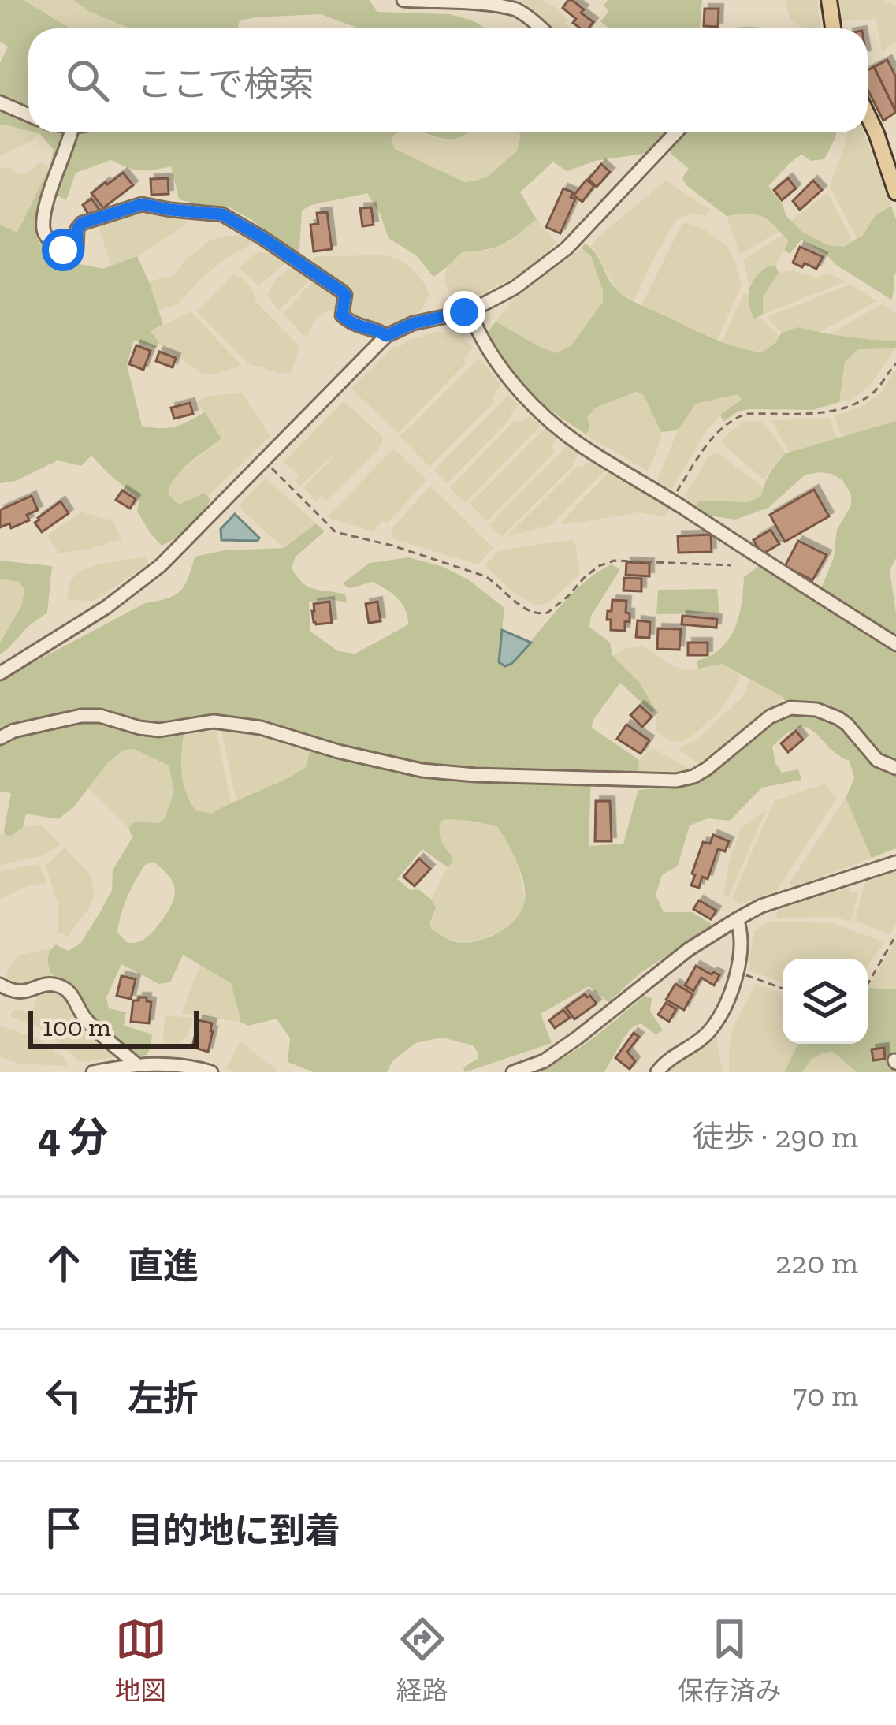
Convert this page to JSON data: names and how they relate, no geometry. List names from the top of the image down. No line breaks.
{"scale_bar":"100 m","page":{"search":"ここで検索","scale":"100 m","heading":["4 分","徒歩 · 290 m"],"list":[["直進","220 m"],["左折","70 m"],"目的地に到着"],"nav":["地図","経路","保存済み"]}}
